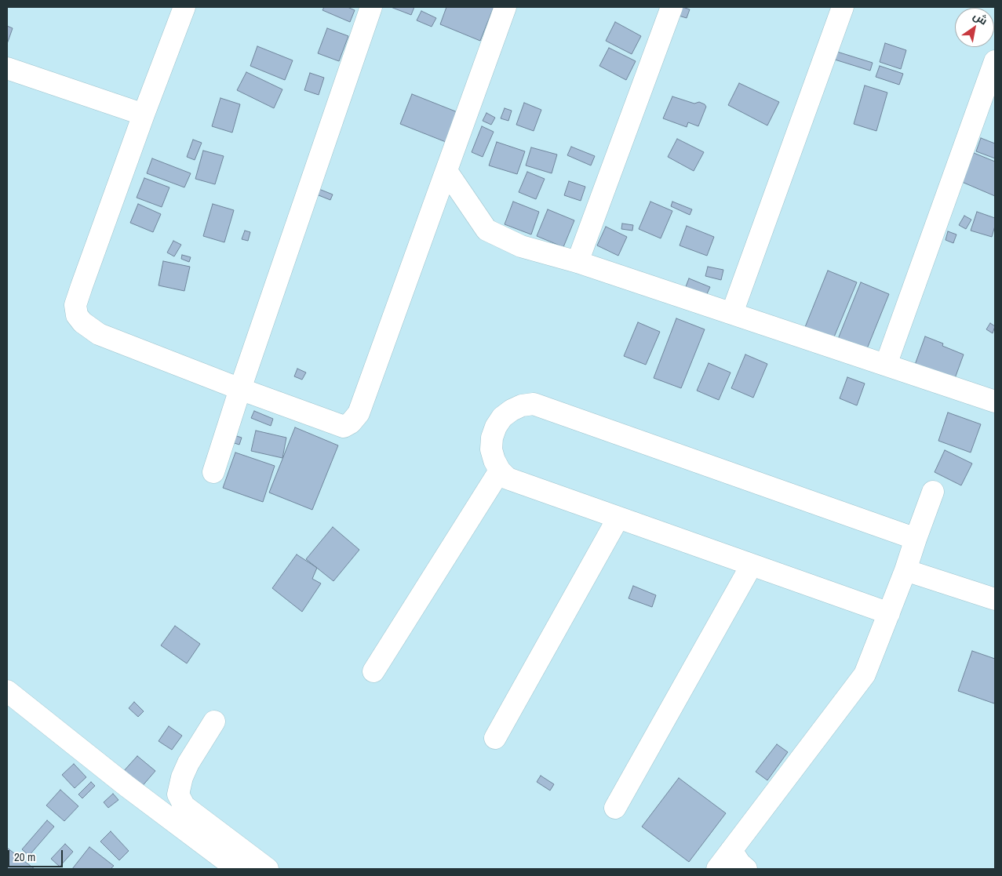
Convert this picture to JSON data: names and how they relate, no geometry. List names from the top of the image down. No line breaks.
{"scale_bar":"20 m","north":"top right"}
